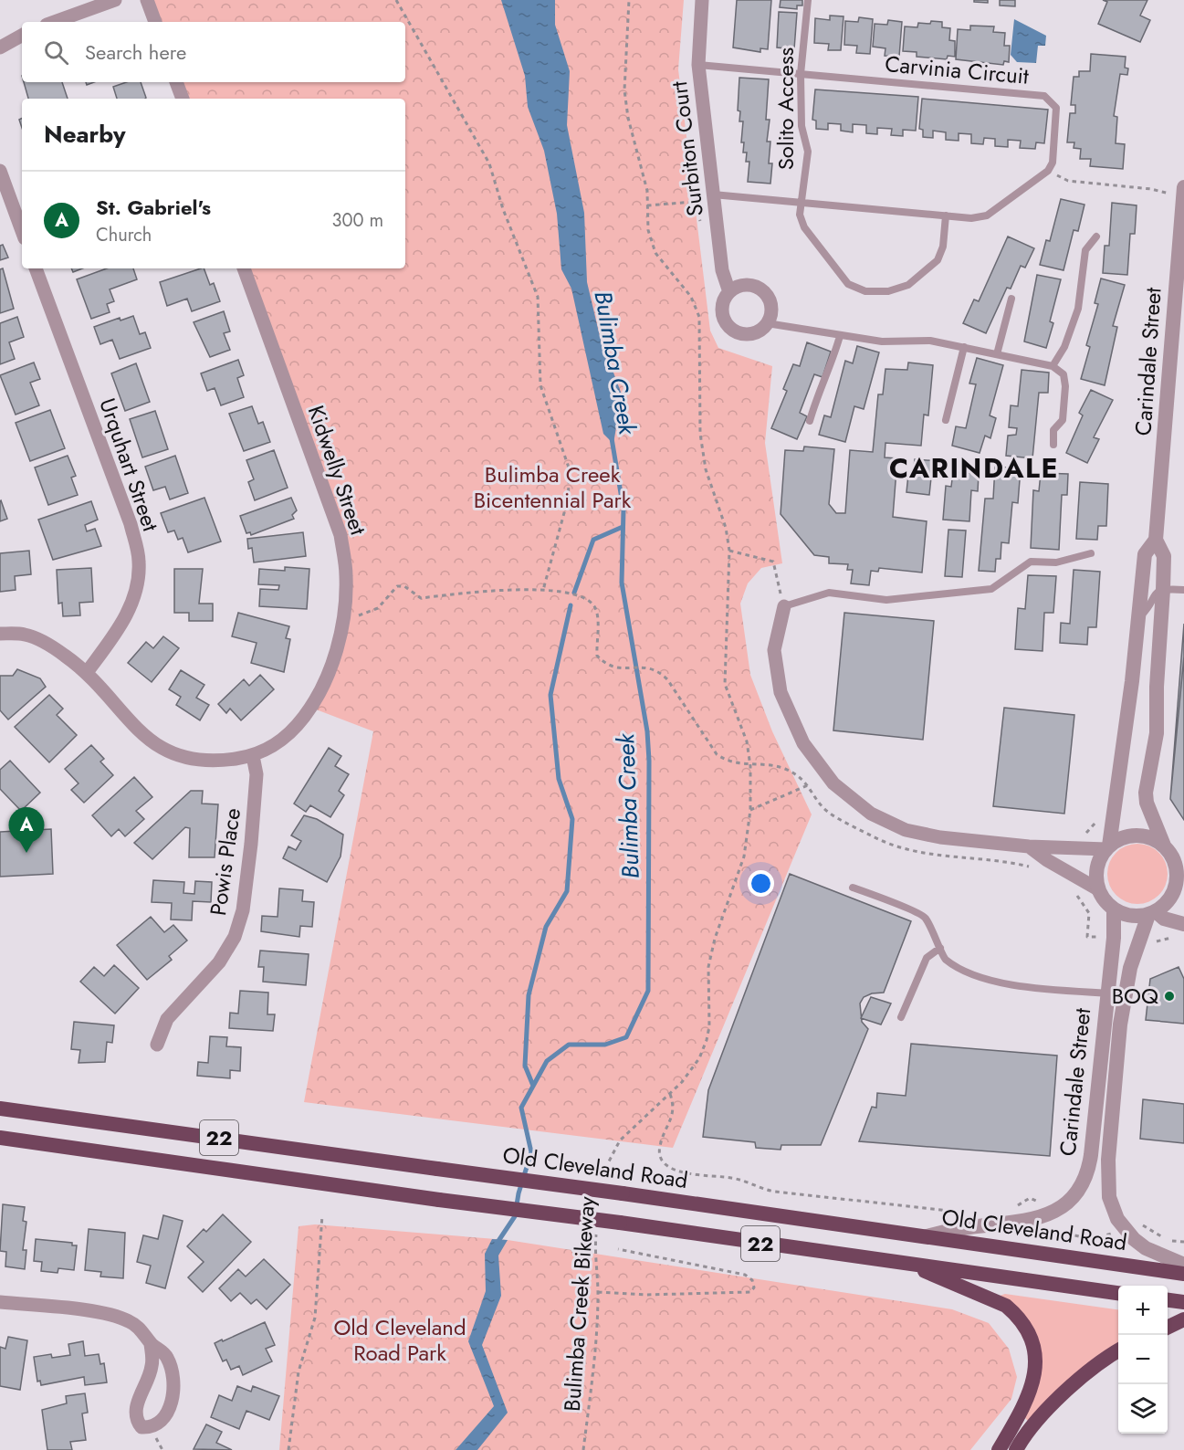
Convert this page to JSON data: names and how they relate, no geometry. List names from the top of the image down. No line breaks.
{"streets":{"highway":["22","Old Cleveland Road"],"street":["Surbiton Court","Carindale Street","Urquhart Street","Kidwelly Street","Powis Place"],"lane":["Carvinia Circuit","Solito Access"],"path":["Bulimba Creek Bikeway"]},"crossings":[["Carvinia Circuit","Solito Access"],["Carvinia Circuit","Surbiton Court"],["Carindale Street","Old Cleveland Road"],["Urquhart Street","Kidwelly Street"],["Kidwelly Street","Powis Place"]],"districts":["CARINDALE"],"water":["Bulimba Creek"],"parks":["Bulimba Creek Bicentennial Park","Old Cleveland Road Park"],"places":["BOQ"],"page":{"search":"Search here","heading":"Nearby","list":[{"mark":"A","name":"St. Gabriel's","note":"Church","value":"300 m"}],"pins":"A","map_buttons":["+","−"]}}
